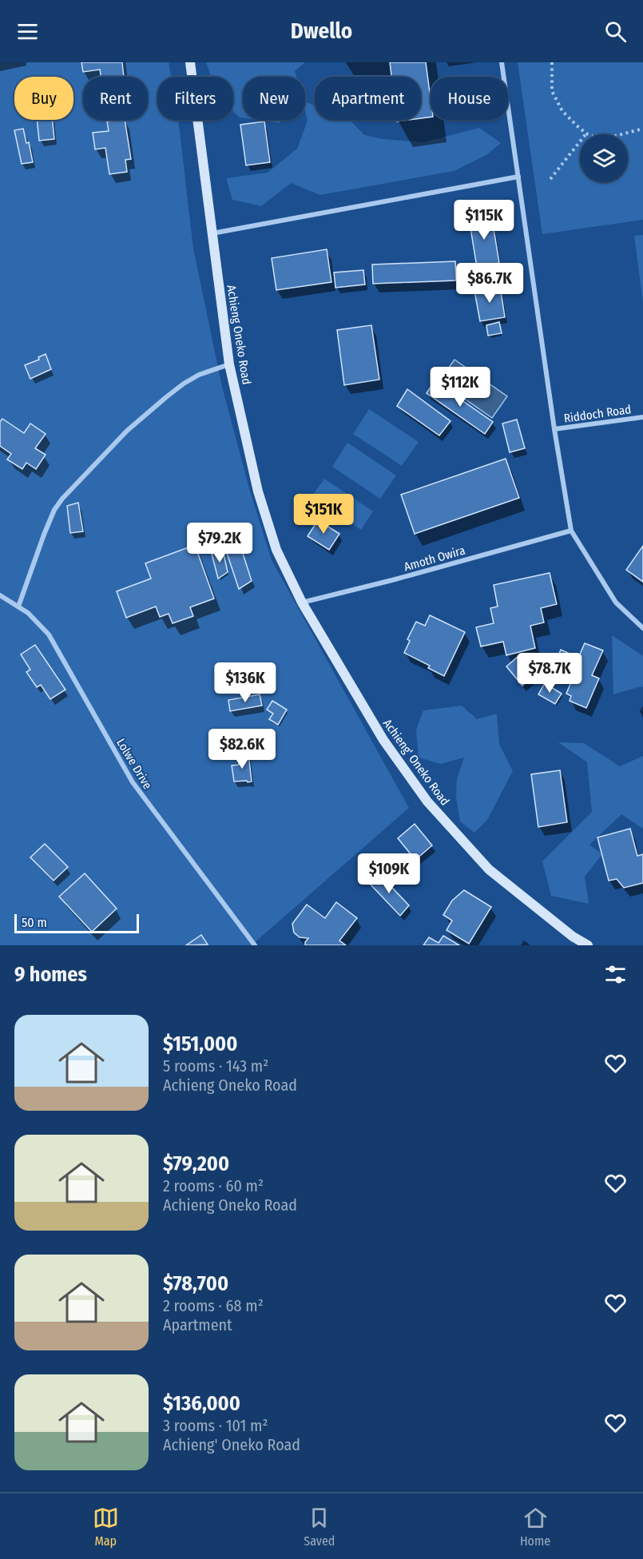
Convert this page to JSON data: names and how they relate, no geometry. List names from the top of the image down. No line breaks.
{"streets":{"main road":["Achieng Oneko Road","Achieng' Oneko Road"],"street":["Riddoch Road","Amoth Owira","Lolwe Drive"]},"crossings":[["Achieng Oneko Road","Amoth Owira"],["Achieng Oneko Road","Achieng' Oneko Road"],["Amoth Owira","Achieng' Oneko Road"]],"scale_bar":"50 m","page":{"header":"Dwello","chip":["Buy","Rent","Filters","New","Apartment","House"],"price":["$115K","$86.7K","$112K","$151K","$79.2K","$78.7K","$136K","$82.6K","$109K"],"scale":"50 m","heading":"9 homes","list":[{"name":"$151,000","note":"5 rooms · 143 m² · Achieng Oneko Road"},{"name":"$79,200","note":"2 rooms · 60 m² · Achieng Oneko Road"},{"name":"$78,700","note":"2 rooms · 68 m² · Apartment"},{"name":"$136,000","note":"3 rooms · 101 m² · Achieng' Oneko Road"}],"tabs":["Map","Saved","Home"]}}
